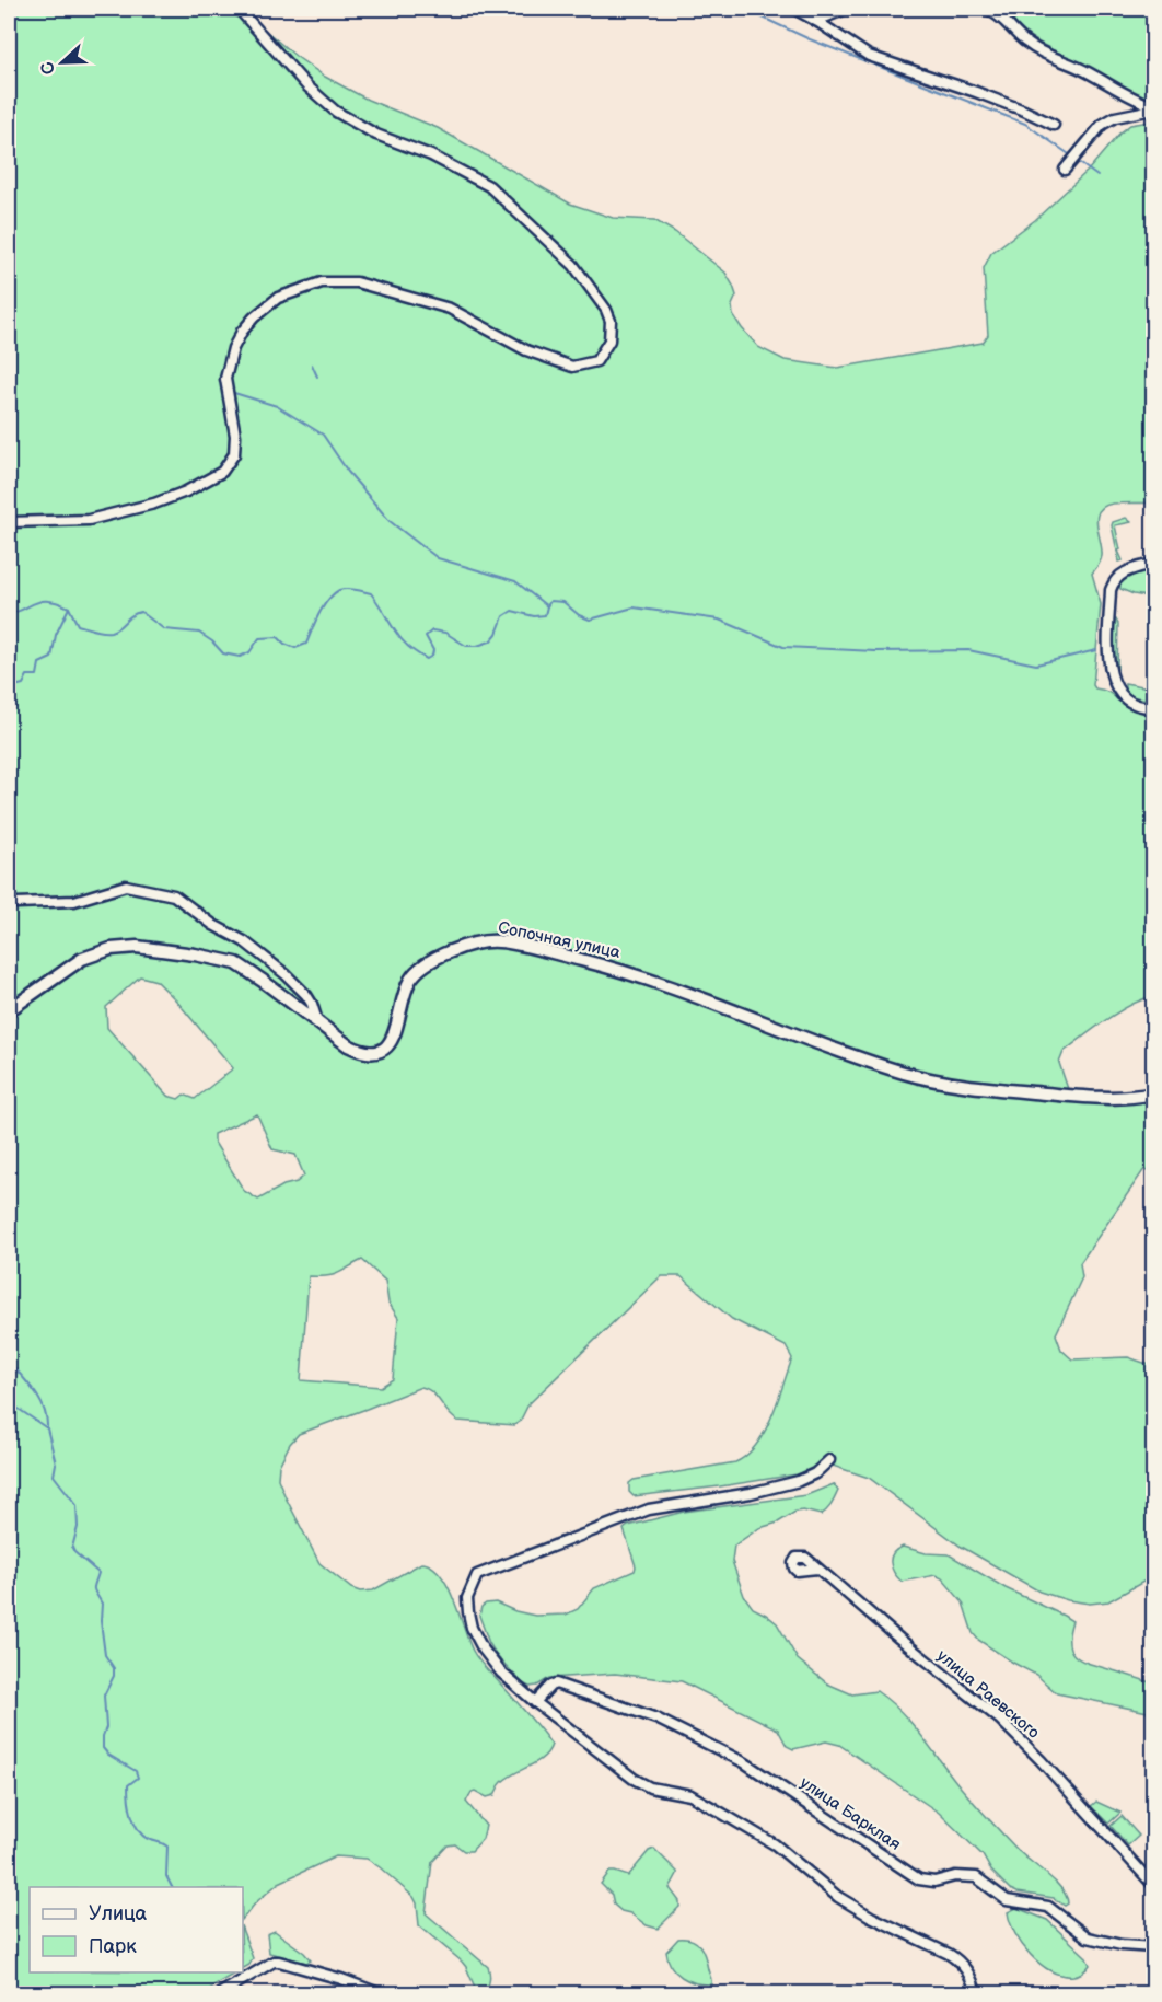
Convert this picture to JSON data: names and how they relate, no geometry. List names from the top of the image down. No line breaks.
{"streets":{"main road":["Сопочная улица"],"street":["улица Раевского","улица Барклая"]},"legend":["Улица","Парк"],"north":"left"}
